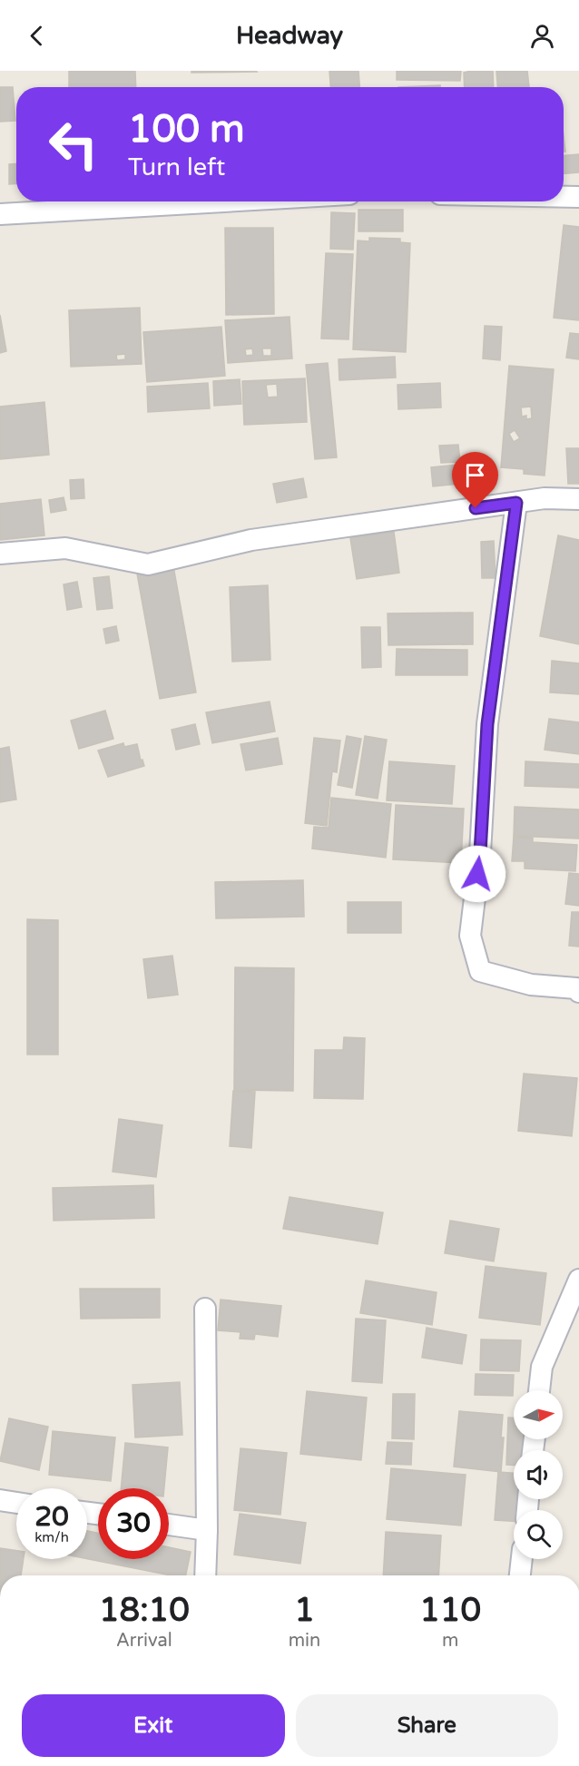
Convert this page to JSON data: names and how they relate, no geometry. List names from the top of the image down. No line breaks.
{"north":"right","page":{"header":"Headway","turn":["100 m","Turn left"],"speed":"20 km/h","limit":"30","eta":["18:10","Arrival","1","min","110","m"],"buttons":["Exit","Share"]}}
